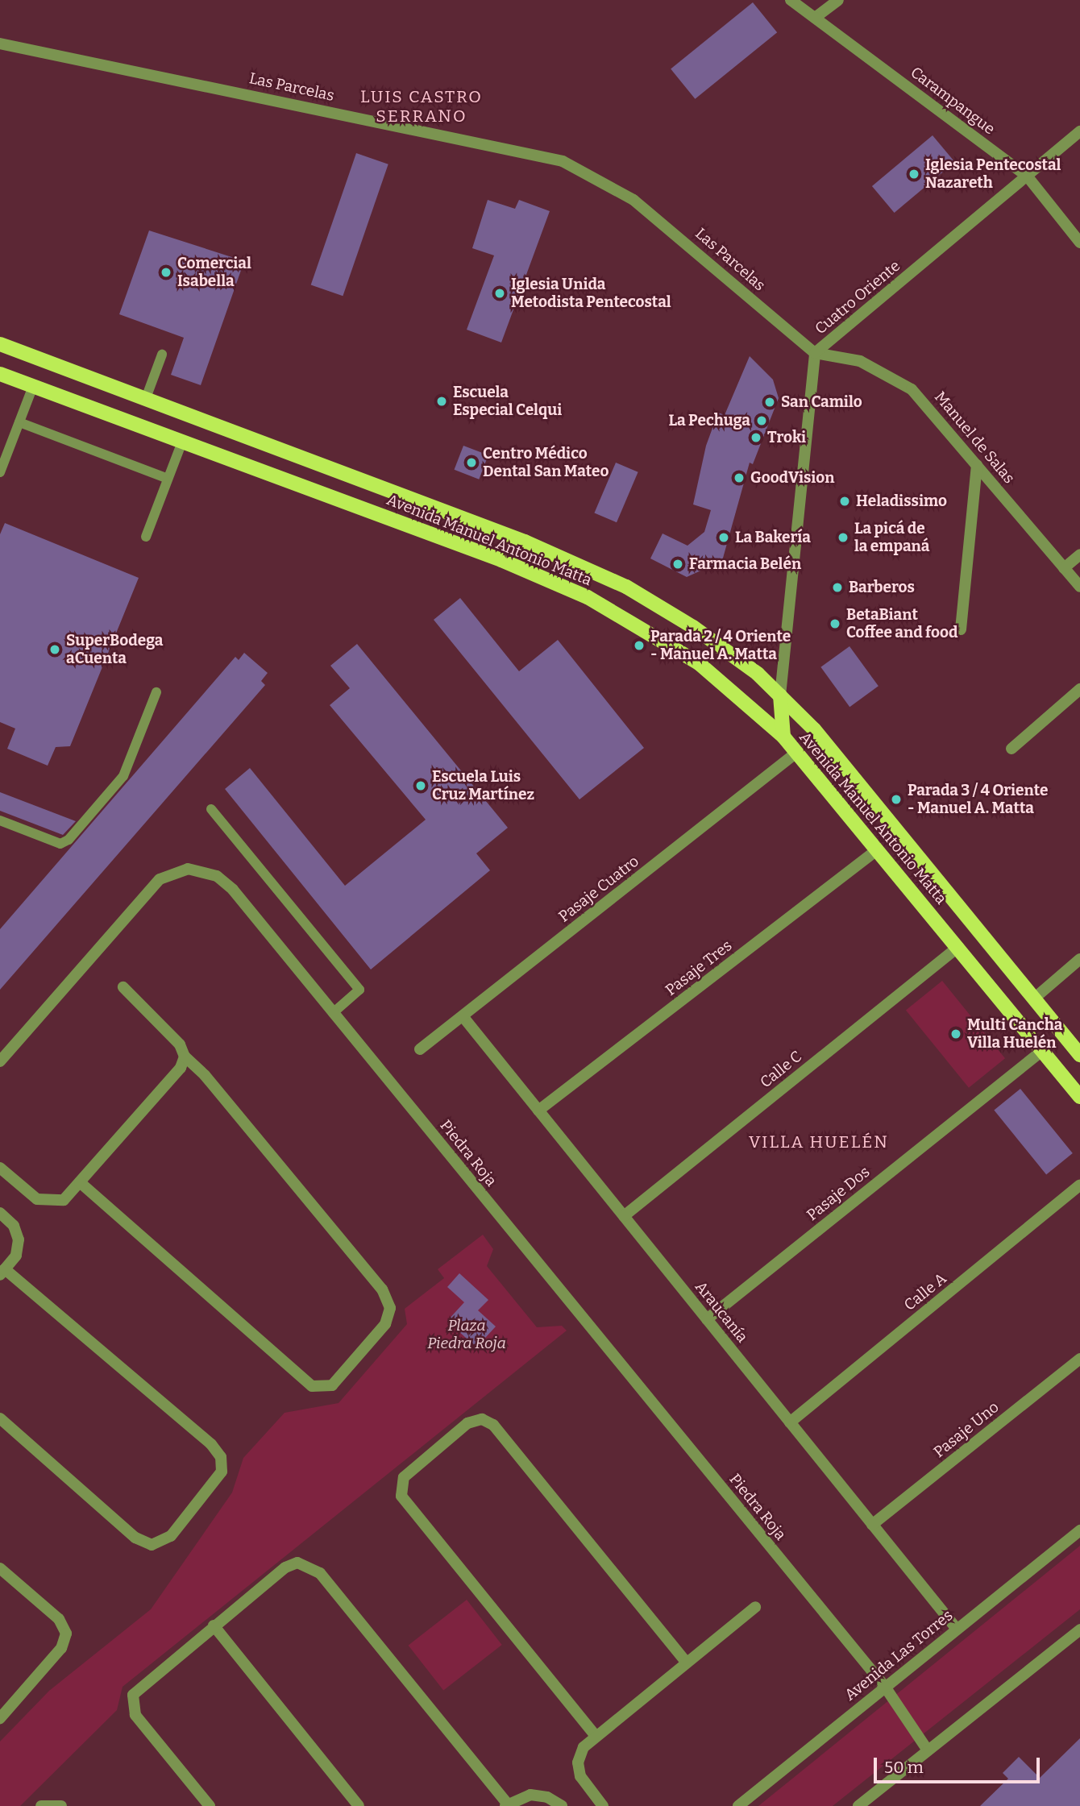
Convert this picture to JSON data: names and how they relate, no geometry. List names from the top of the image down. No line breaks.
{"streets":{"main road":["Avenida Manuel Antonio Matta"],"street":["Las Parcelas","Carampangue","Cuatro Oriente","Manuel de Salas","Pasaje Cuatro","Pasaje Tres","Calle C","Piedra Roja","Pasaje Dos","Calle A","Araucanía","Pasaje Uno","Avenida Las Torres"]},"crossings":[["Las Parcelas","Cuatro Oriente"],["Las Parcelas","Manuel de Salas"],["Carampangue","Cuatro Oriente"],["Cuatro Oriente","Manuel de Salas"],["Cuatro Oriente","Avenida Manuel Antonio Matta"],["Avenida Manuel Antonio Matta","Pasaje Cuatro"],["Avenida Manuel Antonio Matta","Pasaje Tres"],["Avenida Manuel Antonio Matta","Calle C"],["Avenida Manuel Antonio Matta","Pasaje Dos"],["Pasaje Cuatro","Araucanía"],["Pasaje Tres","Araucanía"],["Calle C","Araucanía"],["Piedra Roja","Avenida Las Torres"],["Pasaje Dos","Araucanía"],["Calle A","Araucanía"],["Araucanía","Pasaje Uno"],["Araucanía","Avenida Las Torres"]],"districts":["LUIS CASTRO SERRANO","VILLA HUELÉN"],"parks":["Plaza Piedra Roja"],"places":["Iglesia Pentecostal Nazareth","Comercial Isabella","Iglesia Unida Metodista Pentecostal","Escuela Especial Celqui","San Camilo","La Pechuga","Troki","Centro Médico Dental San Mateo","GoodVision","Heladissimo","La Bakería","La picá de la empaná","Farmacia Belén","Barberos","BetaBiant Coffee and food","Parada 2 / 4 Oriente - Manuel A. Matta","SuperBodega aCuenta","Escuela Luis Cruz Martínez","Parada 3 / 4 Oriente - Manuel A. Matta","Multi Cancha Villa Huelén"],"scale_bar":"50 m"}
